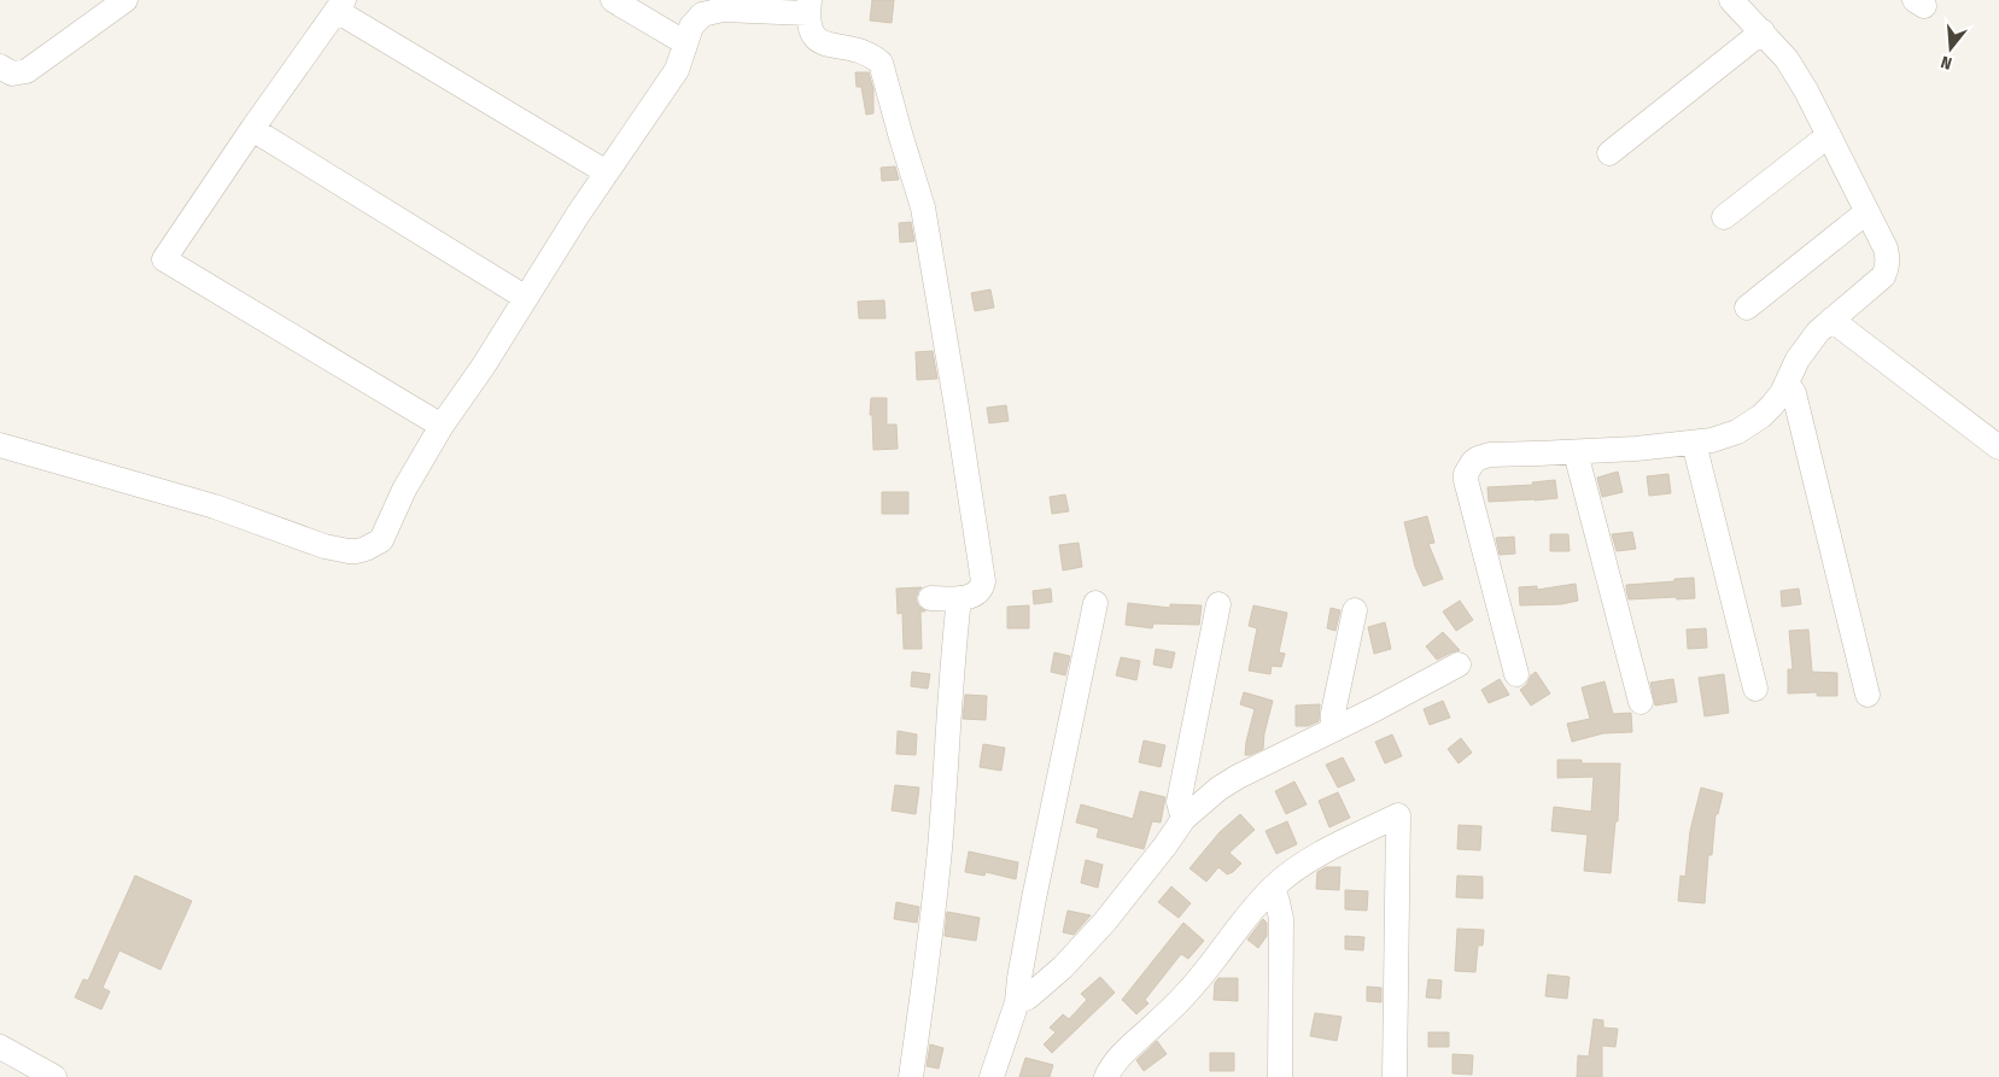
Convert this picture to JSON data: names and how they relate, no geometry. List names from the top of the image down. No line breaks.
{"north":"bottom"}
